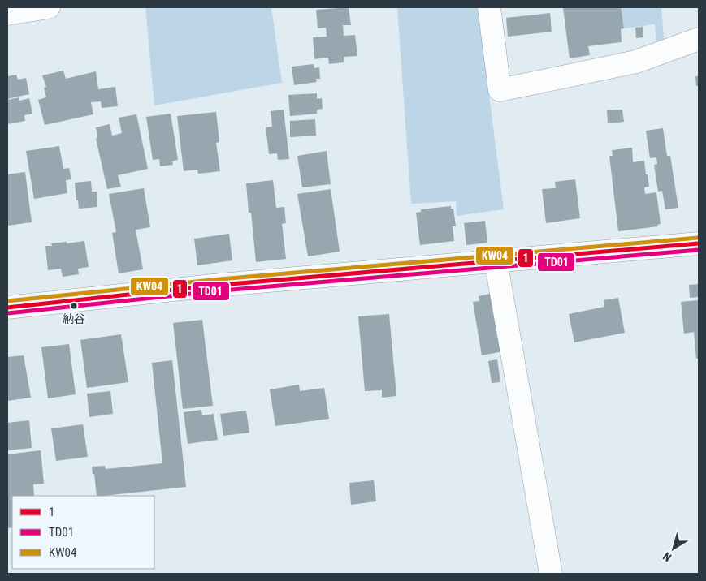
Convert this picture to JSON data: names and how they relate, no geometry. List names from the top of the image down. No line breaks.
{"places":["納谷"],"lines":["transit line KW04","transit line 1","transit line TD01"],"legend":["1","TD01","KW04"],"north":"bottom left"}
